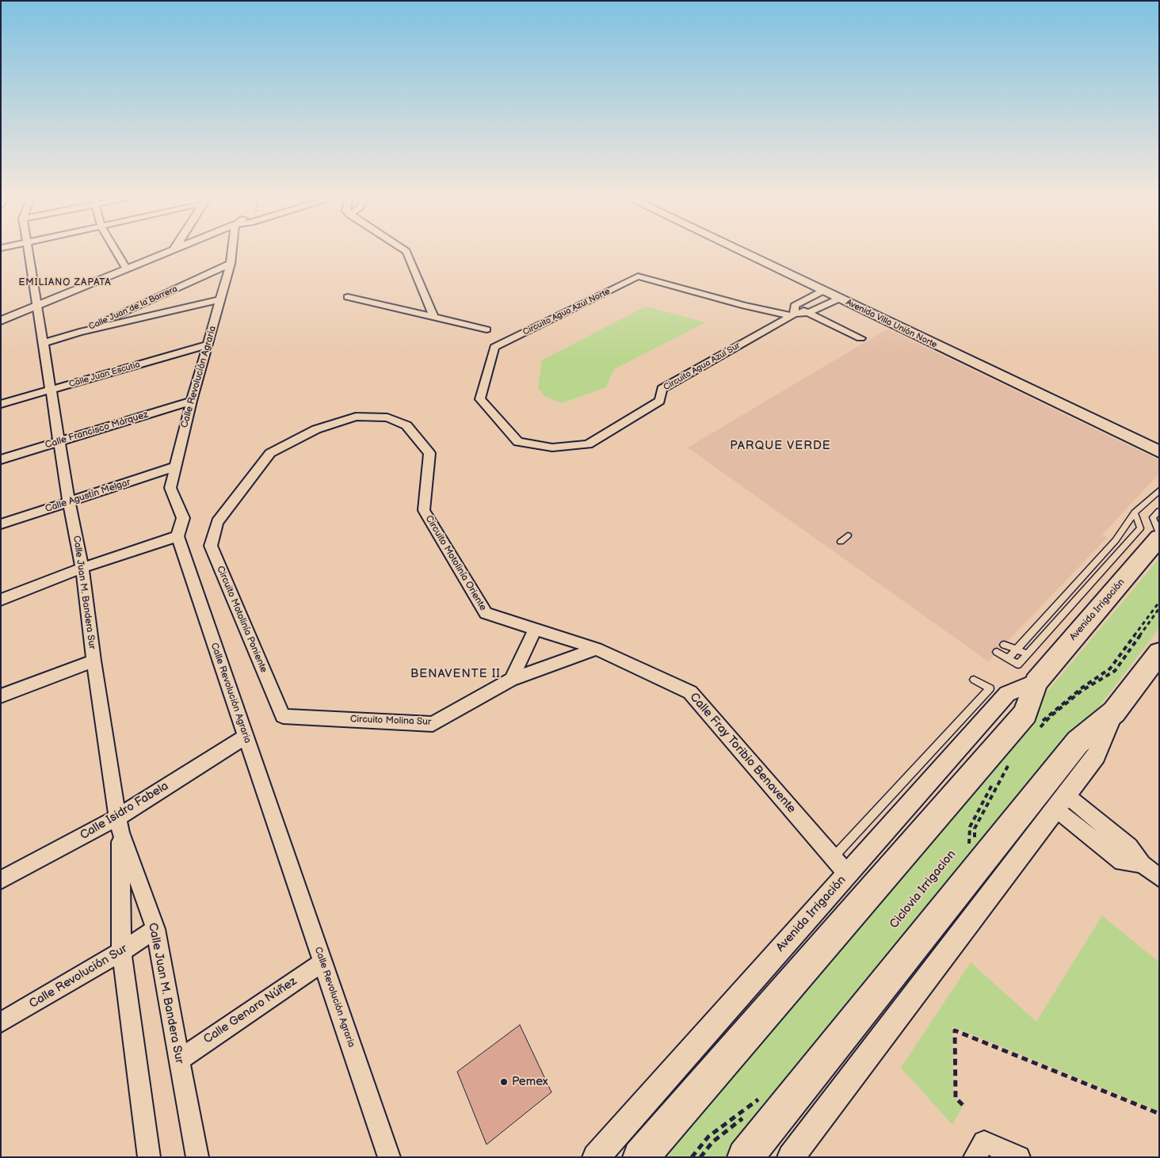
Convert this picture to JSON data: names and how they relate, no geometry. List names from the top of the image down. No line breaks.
{"streets":{"main road":["Avenida Villa Unión Norte","Avenida Irrigación"],"street":["Calle Juan de la Barrera","Circuito Agua Azul Norte","Circuito Agua Azul Sur","Calle Juan Escutia","Calle Revolución Agraria","Calle Francisco Márquez","Calle Agustín Melgar","Circuito Motolinía Oriente","Calle Juan M. Bandera Sur","Circuito Motolinía Poniente","Circuito Molina Sur","Calle Fray Toribio Benavente","Calle Isidro Fabela","Calle Revolución Sur","Calle Genaro Núñez"],"path":["Ciclovia Irrigacion"]},"crossings":[["Calle Juan de la Barrera","Calle Revolución Agraria"],["Calle Juan de la Barrera","Calle Juan M. Bandera Sur"],["Circuito Agua Azul Norte","Circuito Agua Azul Sur"],["Avenida Villa Unión Norte","Circuito Agua Azul Sur"],["Calle Juan Escutia","Calle Revolución Agraria"],["Calle Juan Escutia","Calle Juan M. Bandera Sur"],["Calle Revolución Agraria","Calle Francisco Márquez"],["Calle Revolución Agraria","Calle Agustín Melgar"],["Calle Revolución Agraria","Calle Isidro Fabela"],["Calle Revolución Agraria","Calle Genaro Núñez"],["Calle Francisco Márquez","Calle Juan M. Bandera Sur"],["Calle Agustín Melgar","Calle Juan M. Bandera Sur"],["Circuito Motolinía Oriente","Circuito Motolinía Poniente"],["Circuito Motolinía Oriente","Circuito Molina Sur"],["Circuito Motolinía Oriente","Calle Fray Toribio Benavente"],["Calle Juan M. Bandera Sur","Calle Isidro Fabela"],["Calle Juan M. Bandera Sur","Calle Revolución Sur"],["Calle Juan M. Bandera Sur","Calle Genaro Núñez"],["Avenida Irrigación","Calle Fray Toribio Benavente"],["Circuito Motolinía Poniente","Circuito Molina Sur"],["Circuito Molina Sur","Calle Fray Toribio Benavente"]],"districts":["EMILIANO ZAPATA","PARQUE VERDE","BENAVENTE II"],"places":["Pemex"]}
